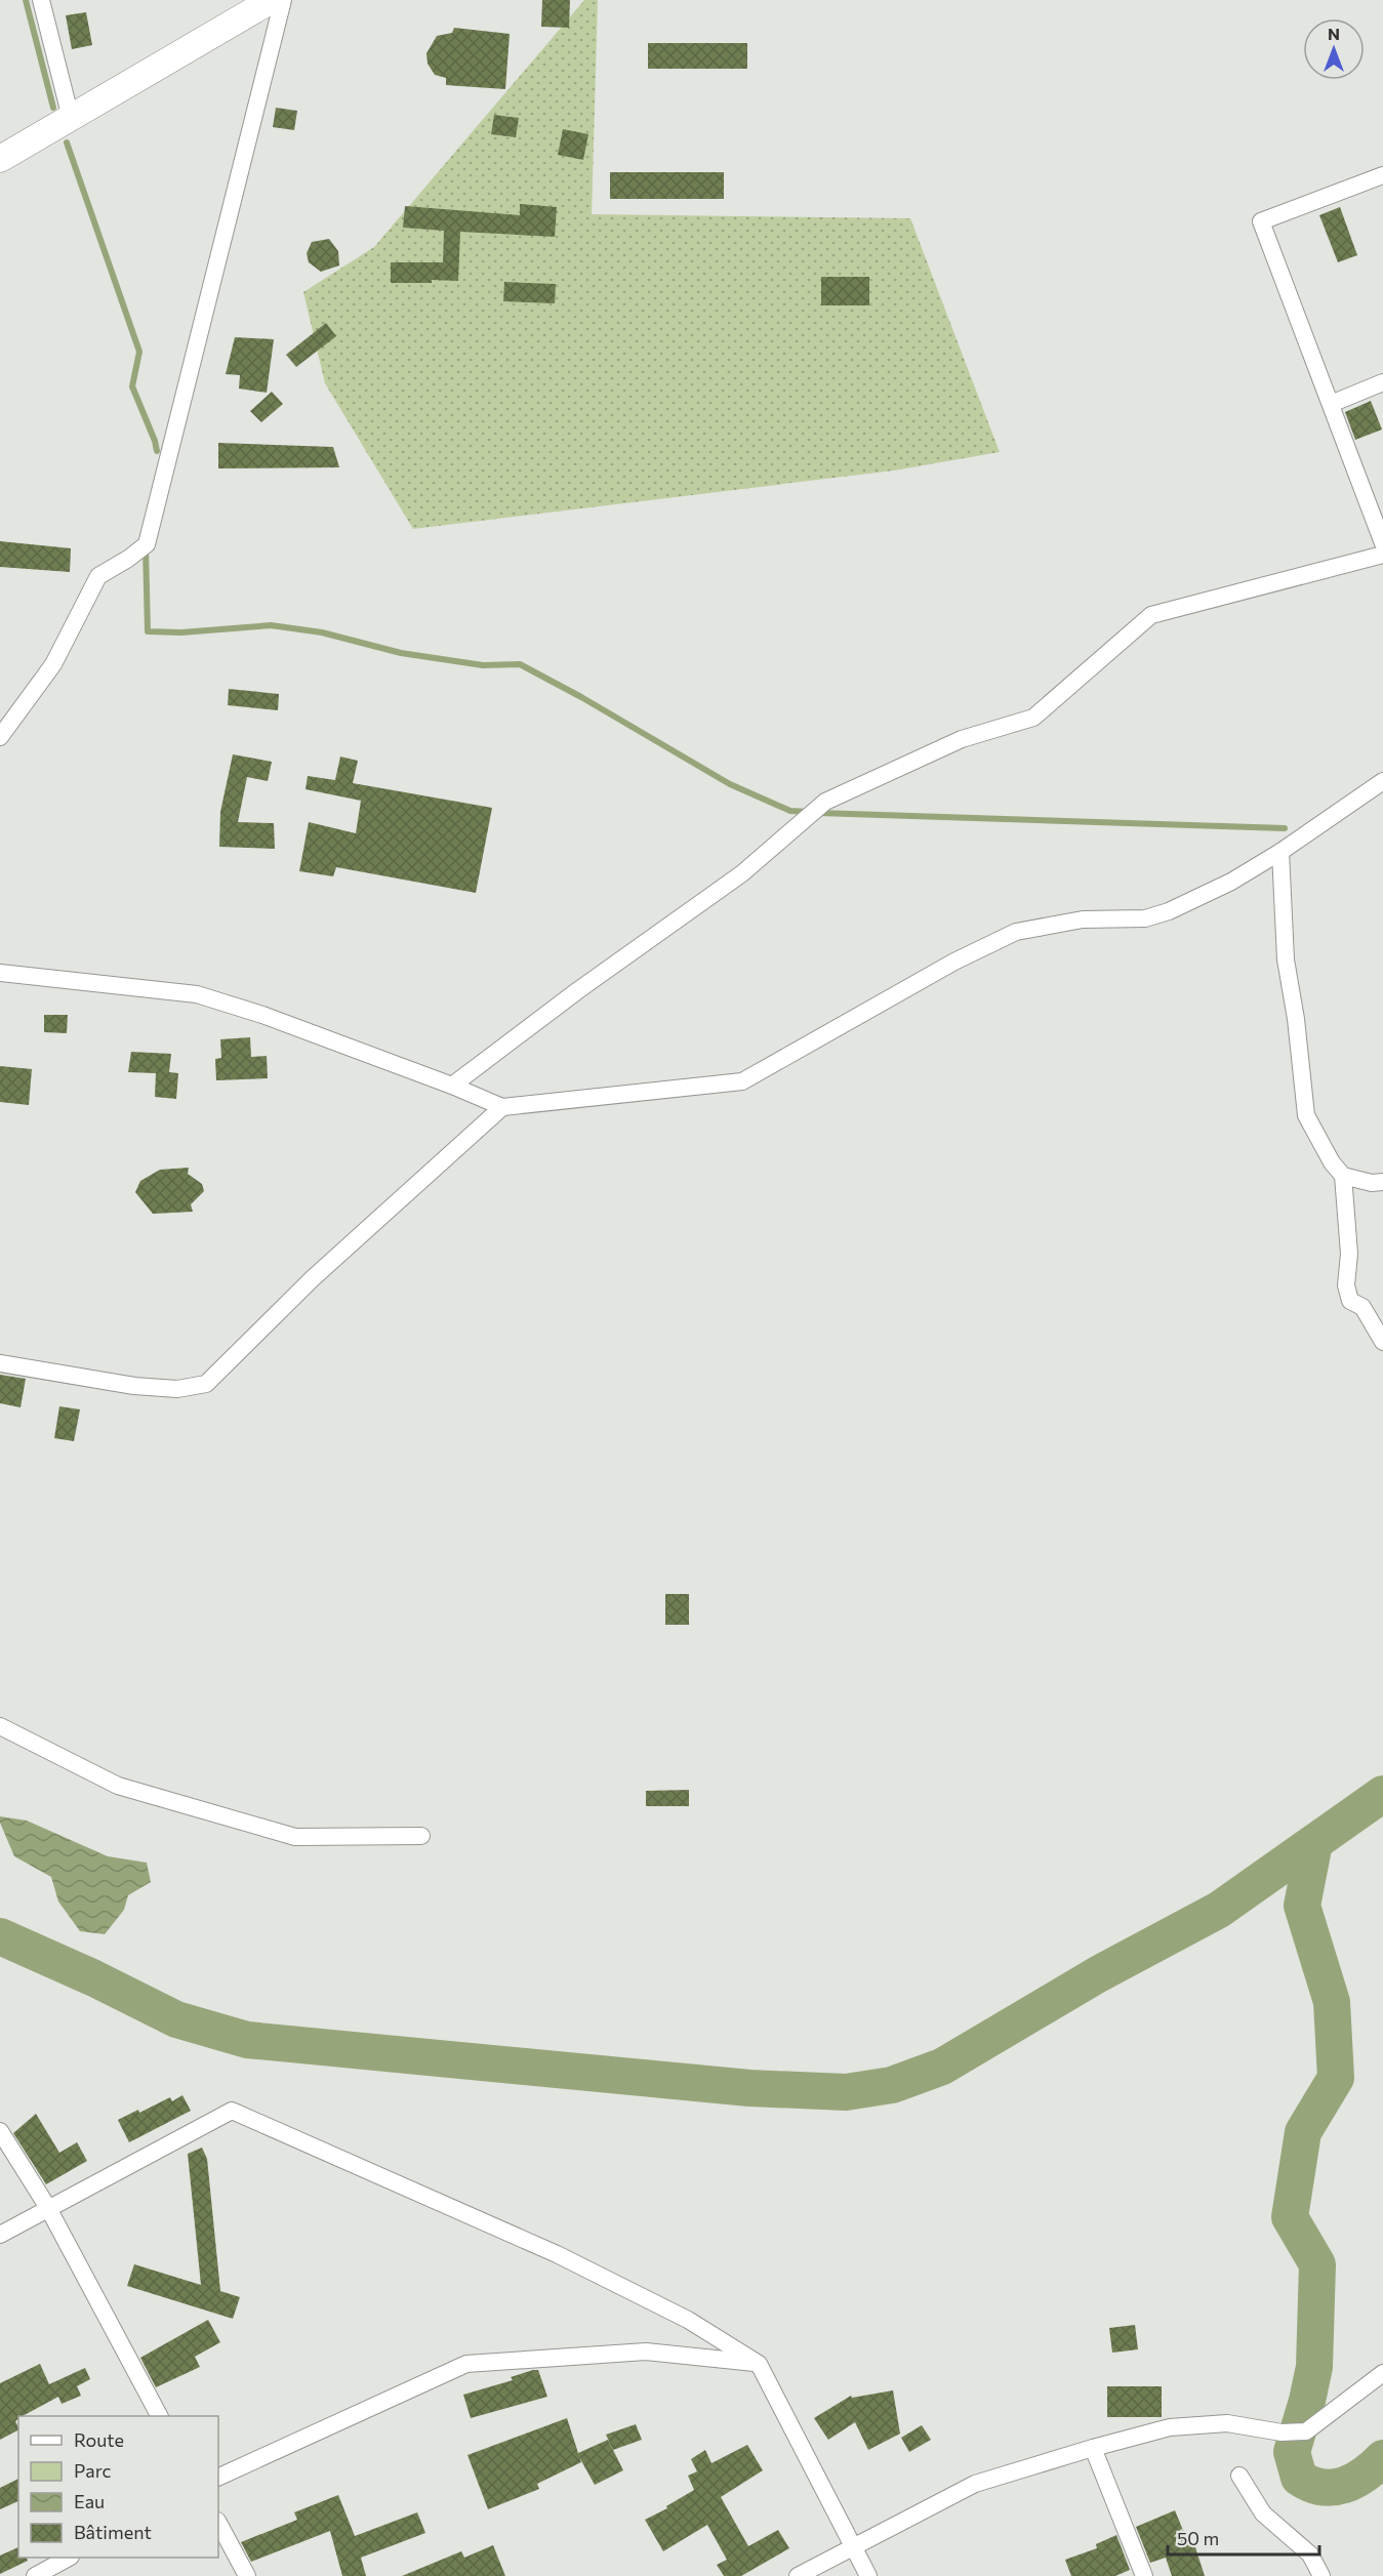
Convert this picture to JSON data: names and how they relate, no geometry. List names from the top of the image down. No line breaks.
{"legend":["Route","Parc","Eau","Bâtiment"],"scale_bar":"50 m","north":"top"}
